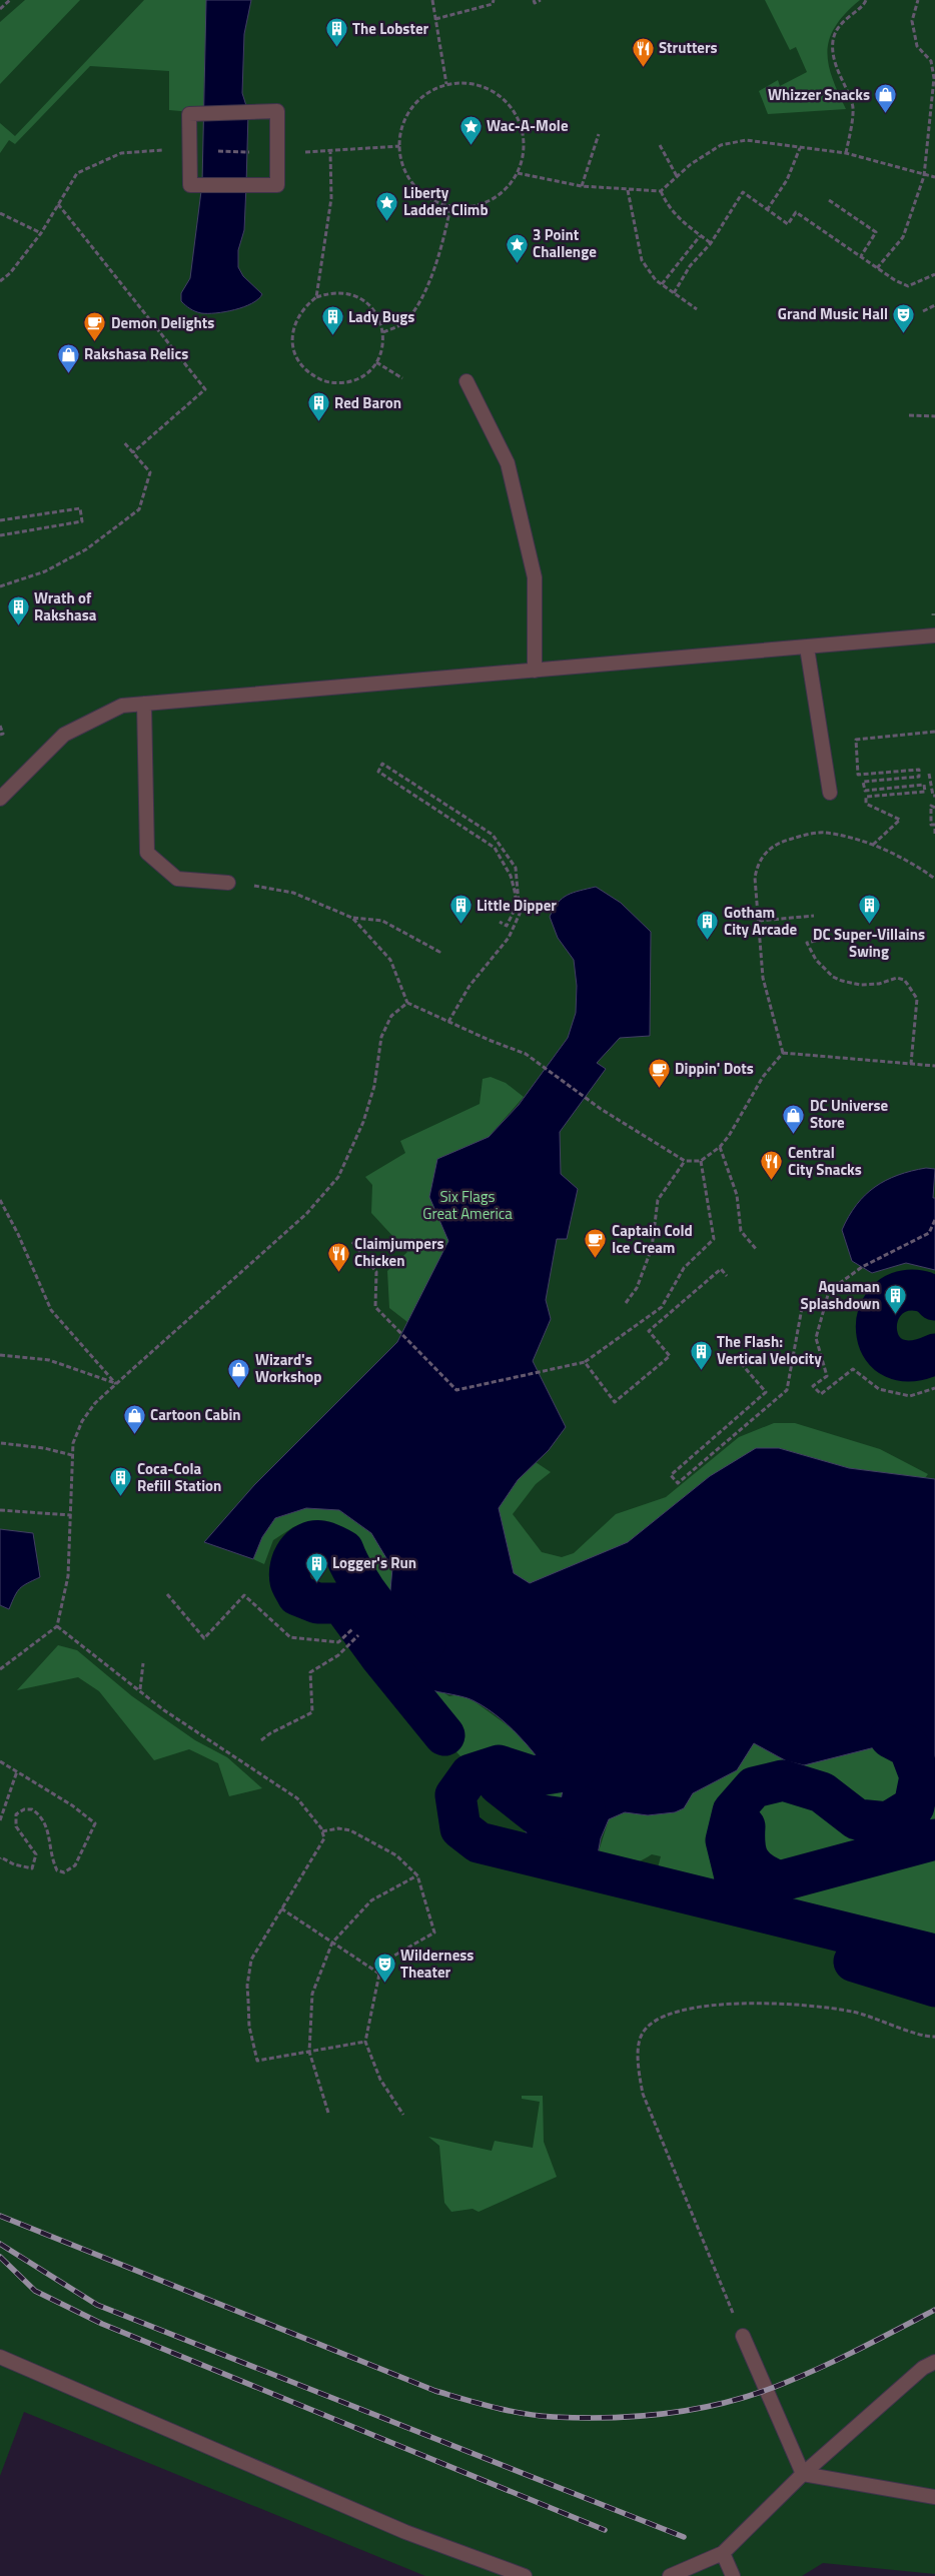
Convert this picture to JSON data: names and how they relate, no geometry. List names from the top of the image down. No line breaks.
{"parks":["Six Flags Great America"],"places":{"building":["The Lobster","Lady Bugs","Red Baron","Wrath of Rakshasa","Little Dipper","DC Super-Villains Swing","Gotham City Arcade","Aquaman Splashdown","The Flash: Vertical Velocity","Coca-Cola Refill Station","Logger's Run"],"restaurant":["Strutters","Central City Snacks","Claimjumpers Chicken"],"shop":["Whizzer Snacks","Rakshasa Relics","DC Universe Store","Wizard's Workshop","Cartoon Cabin"],"place":["Wac-A-Mole","Liberty Ladder Climb","3 Point Challenge"],"theatre":["Grand Music Hall","Wilderness Theater"],"cafe":["Demon Delights","Dippin' Dots","Captain Cold Ice Cream"]}}
